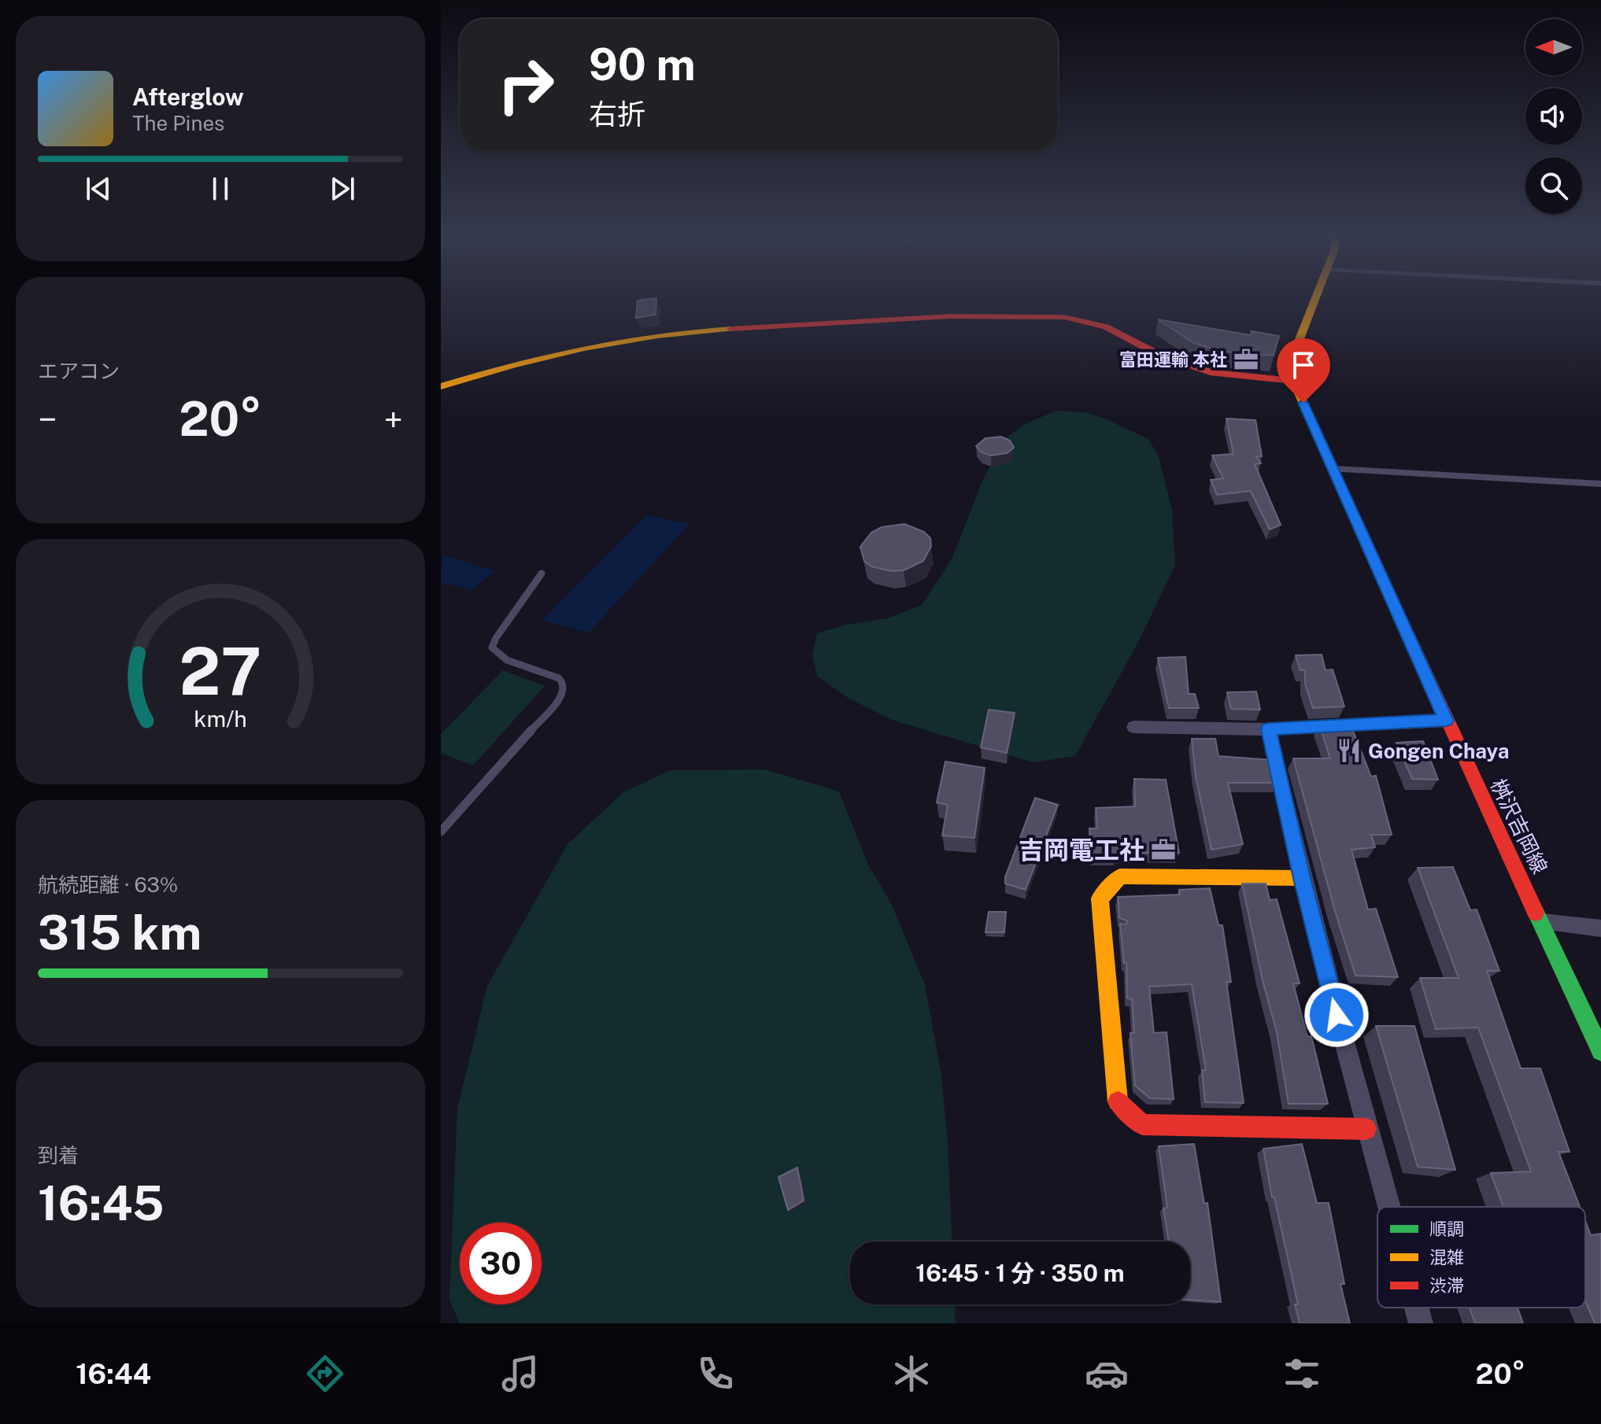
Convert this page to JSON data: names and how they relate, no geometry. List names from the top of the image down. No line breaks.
{"streets":{"street":["桝沢吉岡線"]},"places":{"office":["富田運輸 本社","吉岡電工社"],"restaurant":["Gongen Chaya"]},"legend":["順調","混雑","渋滞"],"north":"left","page":{"turn":["90 m","右折"],"song":["Afterglow","The Pines"],"tile":["エアコン",["航続距離 · 63%","315 km"],["到着","16:45"]],"heat":["−","20°","+"],"limit":"30","trip":"16:45 · 1 分 · 350 m","tabs":["16:44","20°"],"gauge":["27","km/h"]}}
